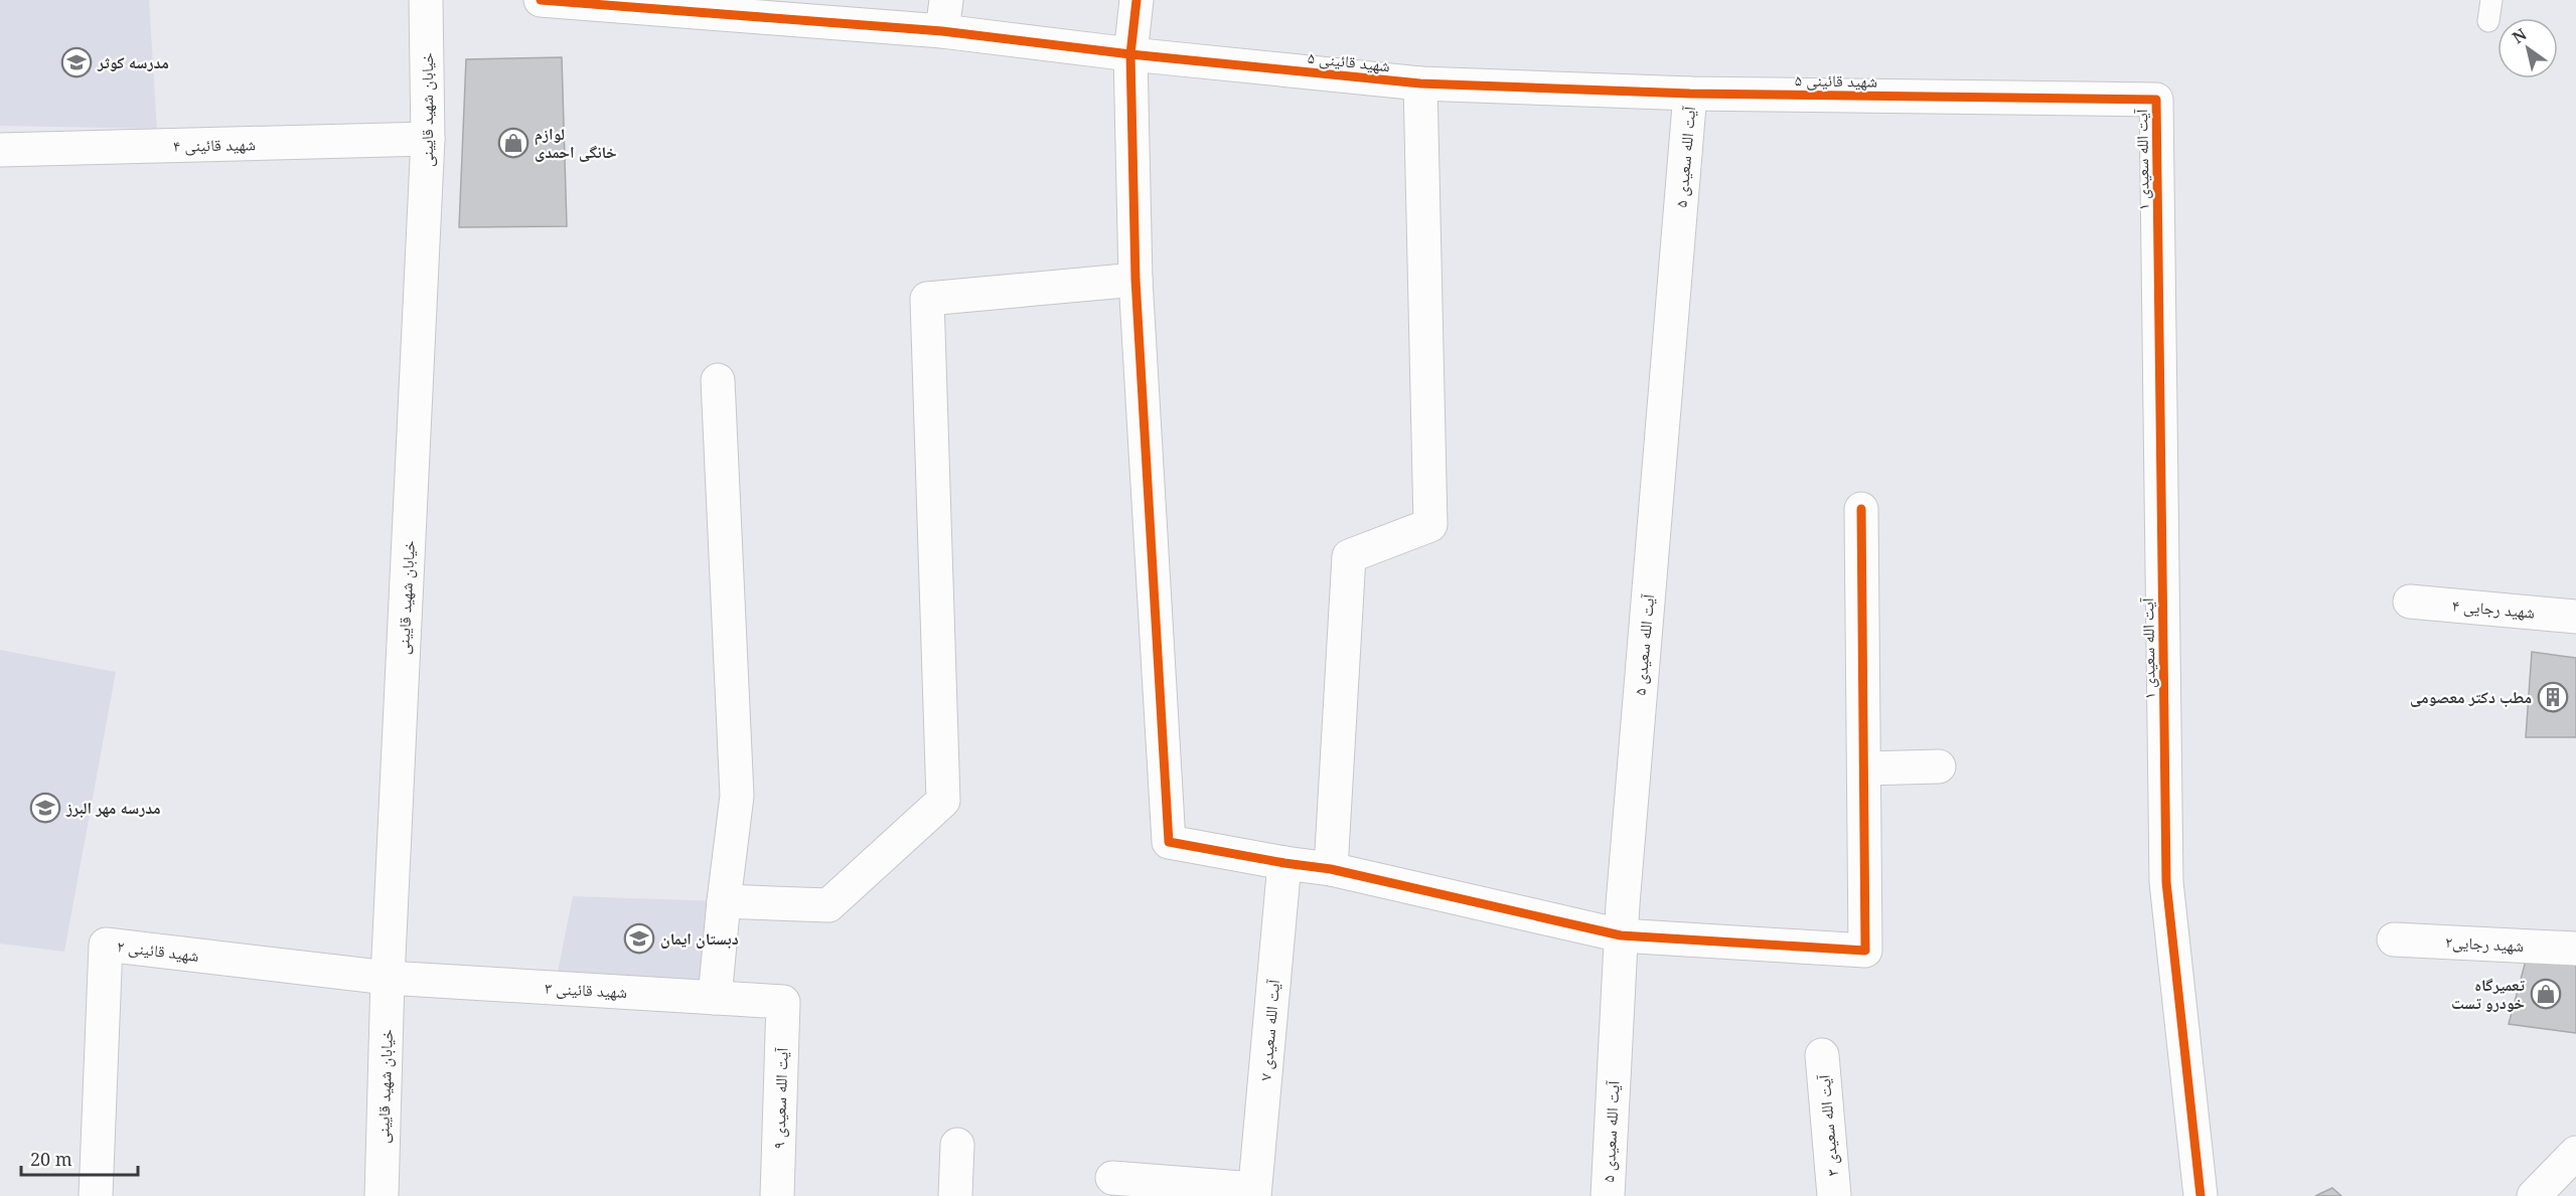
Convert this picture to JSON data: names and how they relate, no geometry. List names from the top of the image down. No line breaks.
{"streets":{"street":["شهید قائینی ۵","خیابان شهید قایینی","شهید قائینی ۴","آیت الله سعیدی ۵","آیت الله سعیدی ۱","شهید رجایی ۴","شهید رجایی۲","شهید قائینی ۲","شهید قائینی ۳","آیت الله سعیدی ۷","آیت الله سعیدی ۹","آیت الله سعیدی ۳"]},"crossings":[["شهید قائینی ۵","آیت الله سعیدی ۵"],["شهید قائینی ۵","آیت الله سعیدی ۱"],["خیابان شهید قایینی","شهید قائینی ۴"],["خیابان شهید قایینی","شهید قائینی ۲"],["خیابان شهید قایینی","شهید قائینی ۳"],["شهید قائینی ۲","شهید قائینی ۳"],["شهید قائینی ۳","آیت الله سعیدی ۹"]],"places":{"school or university":["مدرسه کوثر","مدرسه مهر البرز","دبستان ایمان"],"shop":["لوازم خانگی احمدی","تعمیرگاه خودرو تست"],"building":["مطب دکتر معصومی"]},"scale_bar":"20 m","north":"top left"}
